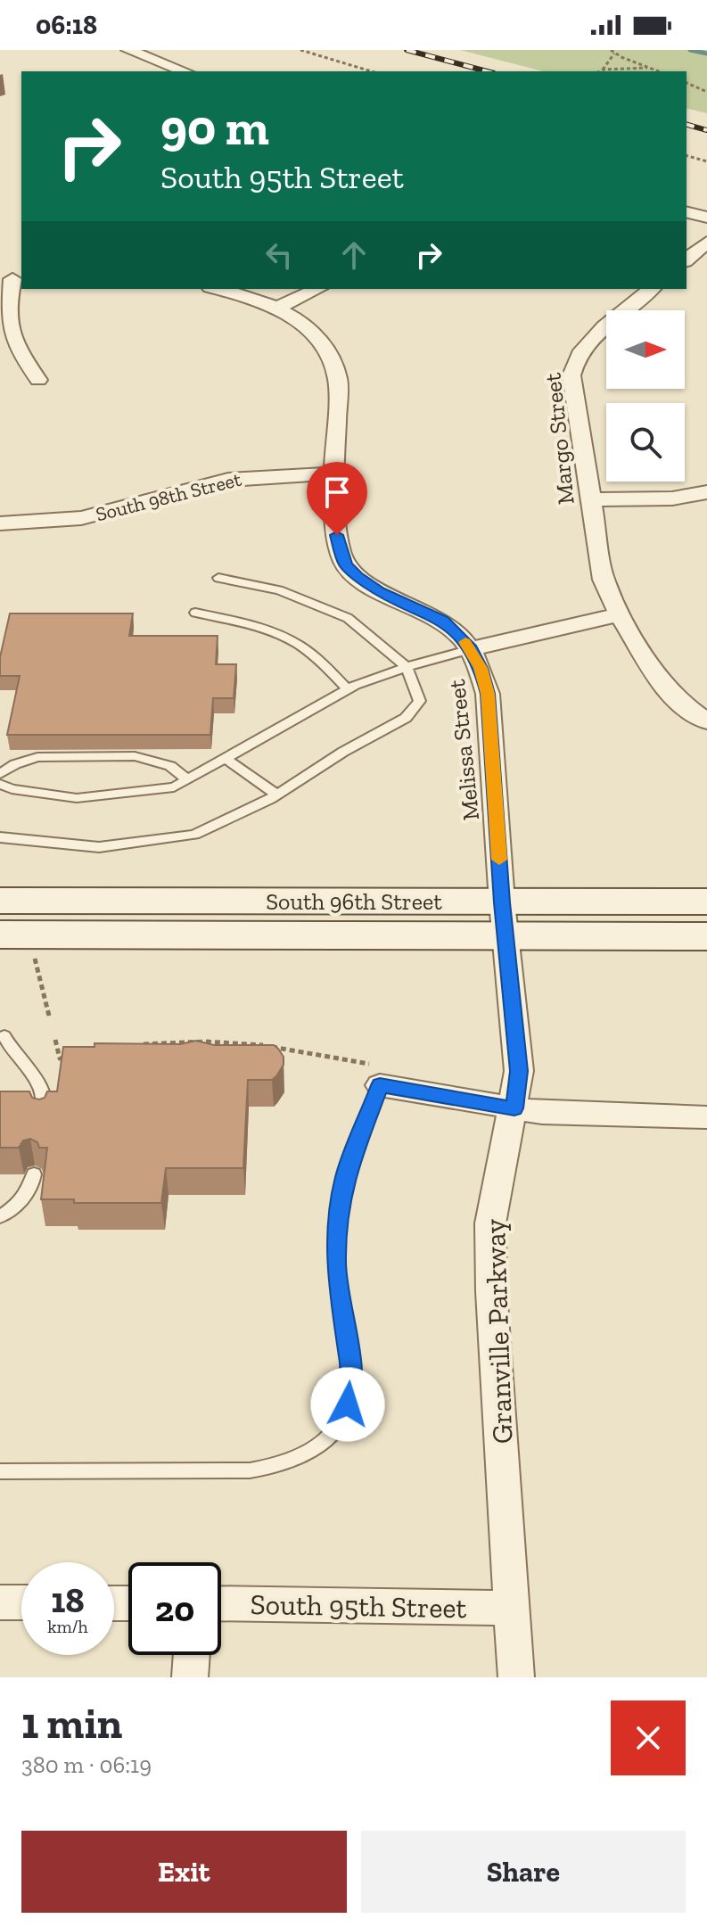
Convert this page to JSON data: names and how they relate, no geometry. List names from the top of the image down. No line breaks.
{"streets":{"main road":["South 96th Street"],"street":["Margo Street","South 98th Street","Melissa Street","Granville Parkway","South 95th Street"]},"crossings":[["South 98th Street","Melissa Street"],["Melissa Street","South 96th Street"],["Melissa Street","Granville Parkway"],["South 96th Street","Granville Parkway"],["Granville Parkway","South 95th Street"]],"north":"right","page":{"status":"06:18","turn":["90 m","South 95th Street"],"speed":"18 km/h","limit":"20","heading":["1 min","380 m · 06:19"],"buttons":["Exit","Share"]}}
